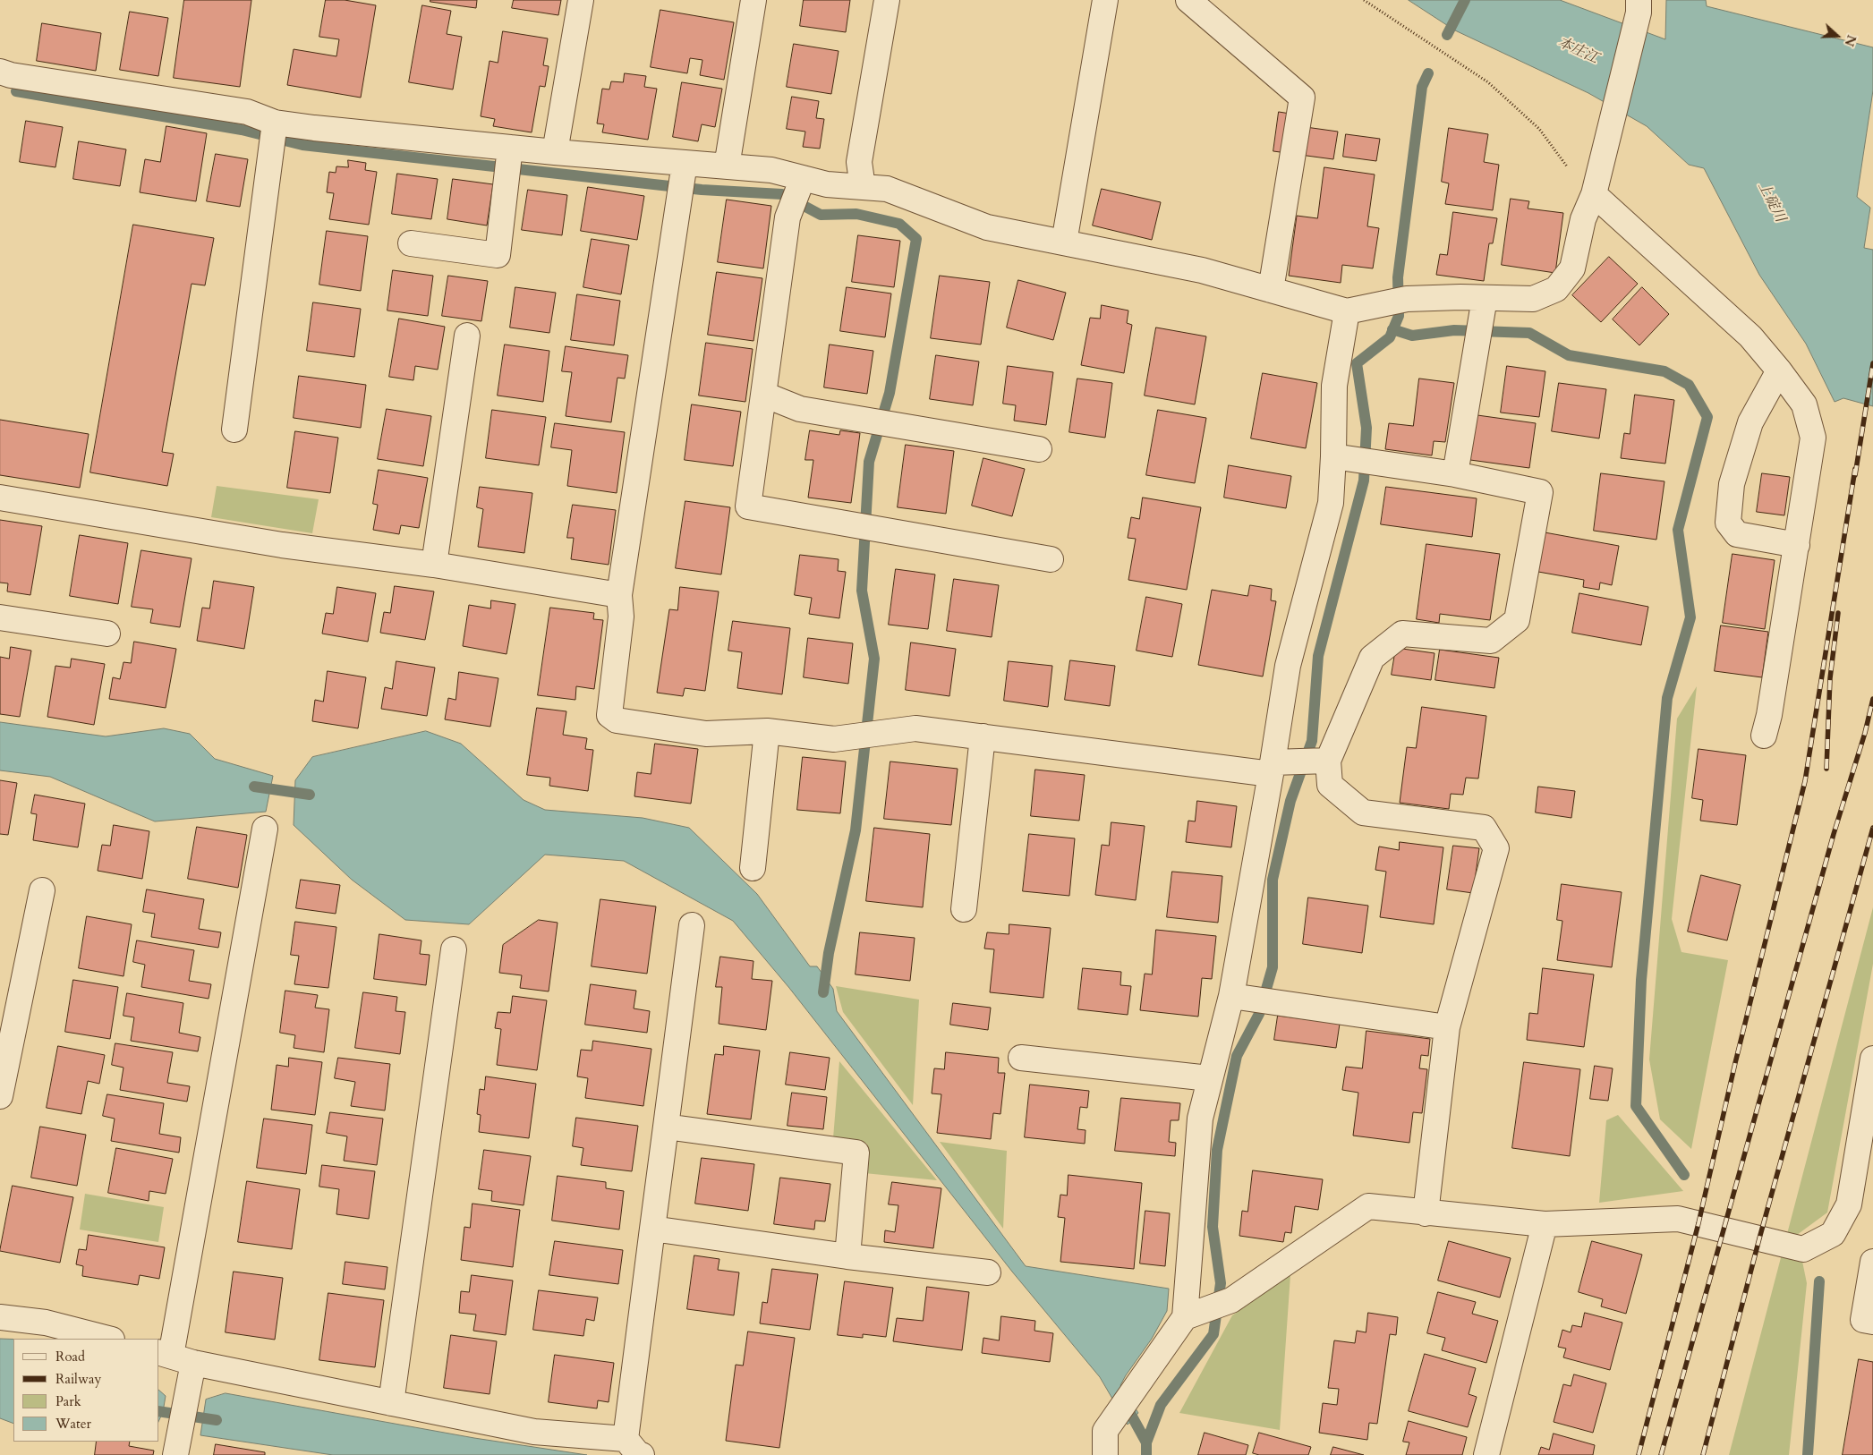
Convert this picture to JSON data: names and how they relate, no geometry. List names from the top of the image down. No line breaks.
{"water":["本庄江","上碇川"],"legend":["Road","Railway","Park","Water"],"north":"right"}
